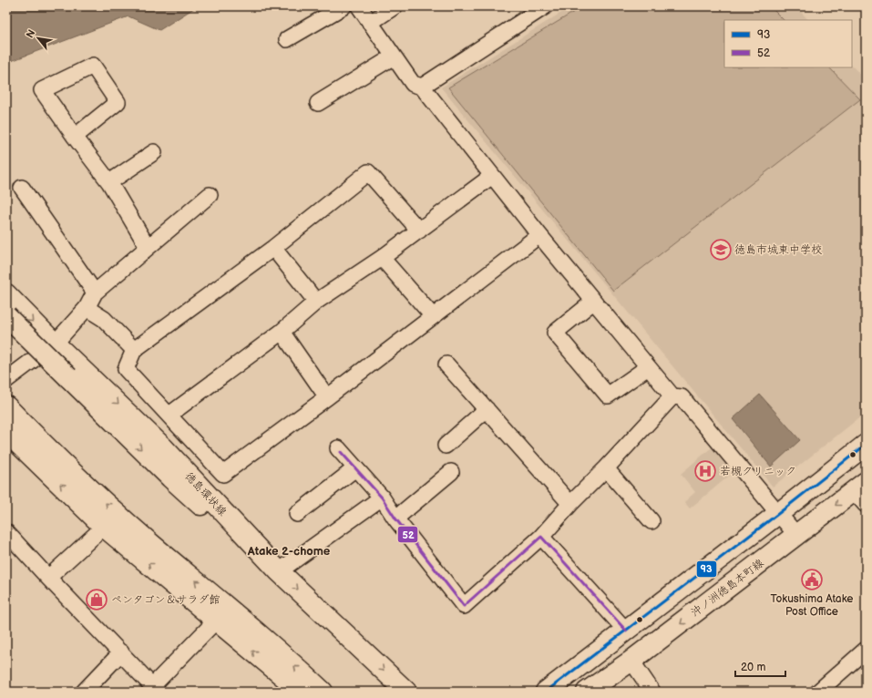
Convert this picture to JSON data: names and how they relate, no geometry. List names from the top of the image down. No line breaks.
{"streets":{"main road":["徳島環状線","沖ノ洲徳島本町線"]},"districts":["Atake 2-chome"],"places":{"school or university":["徳島市城東中学校"],"hospital":["若槻クリニック"],"public building":["Tokushima Atake Post Office"],"shop":["ペンタゴン＆サラダ館"]},"lines":["transit line 93","transit line 52"],"legend":["93","52"],"scale_bar":"20 m","north":"top left"}
